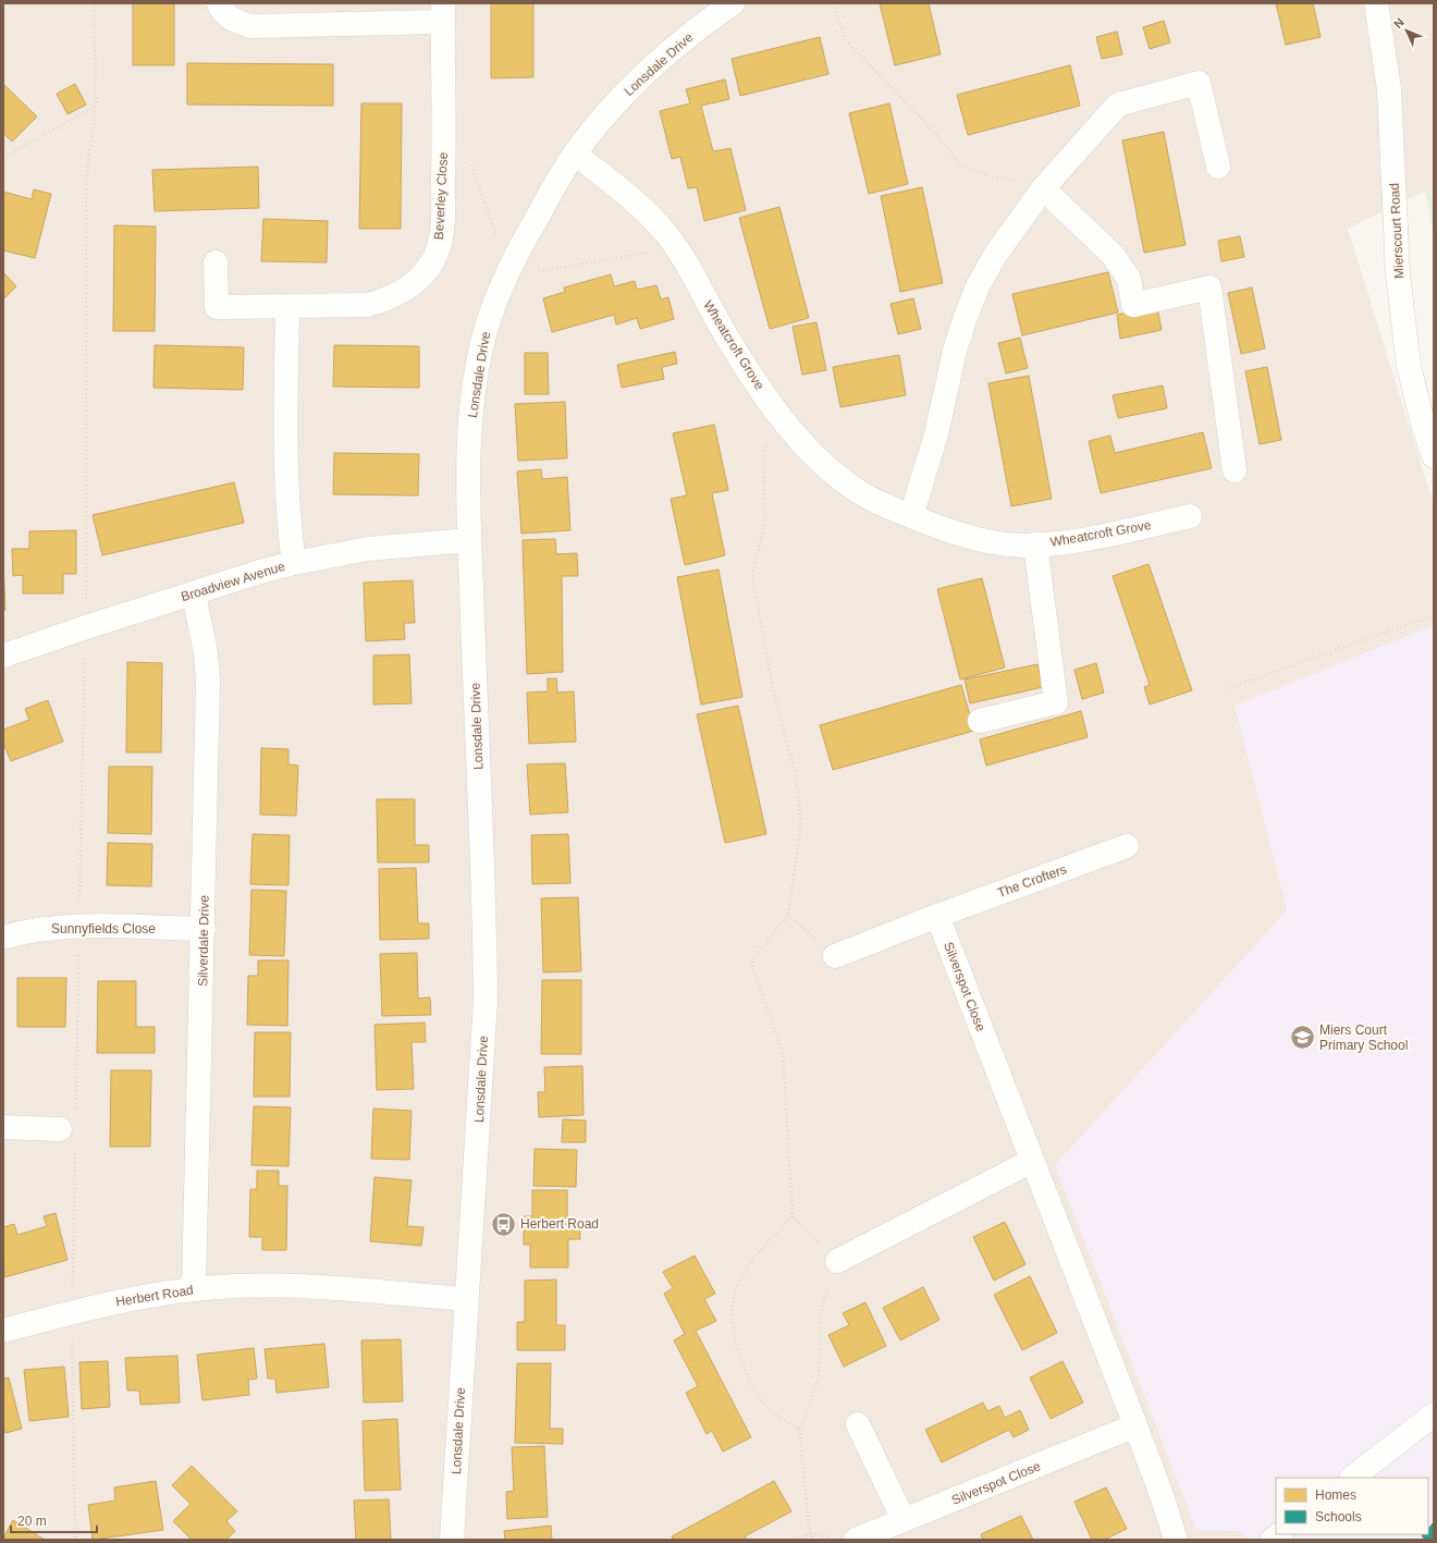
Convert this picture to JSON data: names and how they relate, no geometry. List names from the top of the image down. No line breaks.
{"streets":{"street":["Lonsdale Drive","Beverley Close","Mierscourt Road","Wheatcroft Grove","Broadview Avenue","The Crofters","Sunnyfields Close","Silverdale Drive","Silverspot Close","Herbert Road"]},"crossings":[["Lonsdale Drive","Wheatcroft Grove"],["Lonsdale Drive","Broadview Avenue"],["Lonsdale Drive","Herbert Road"],["Broadview Avenue","Silverdale Drive"],["The Crofters","Silverspot Close"],["Sunnyfields Close","Silverdale Drive"],["Silverdale Drive","Herbert Road"]],"places":{"school or university":["Miers Court Primary School"],"bus stop":["Herbert Road"]},"legend":["Homes","Schools"],"scale_bar":"20 m","north":"top left"}
